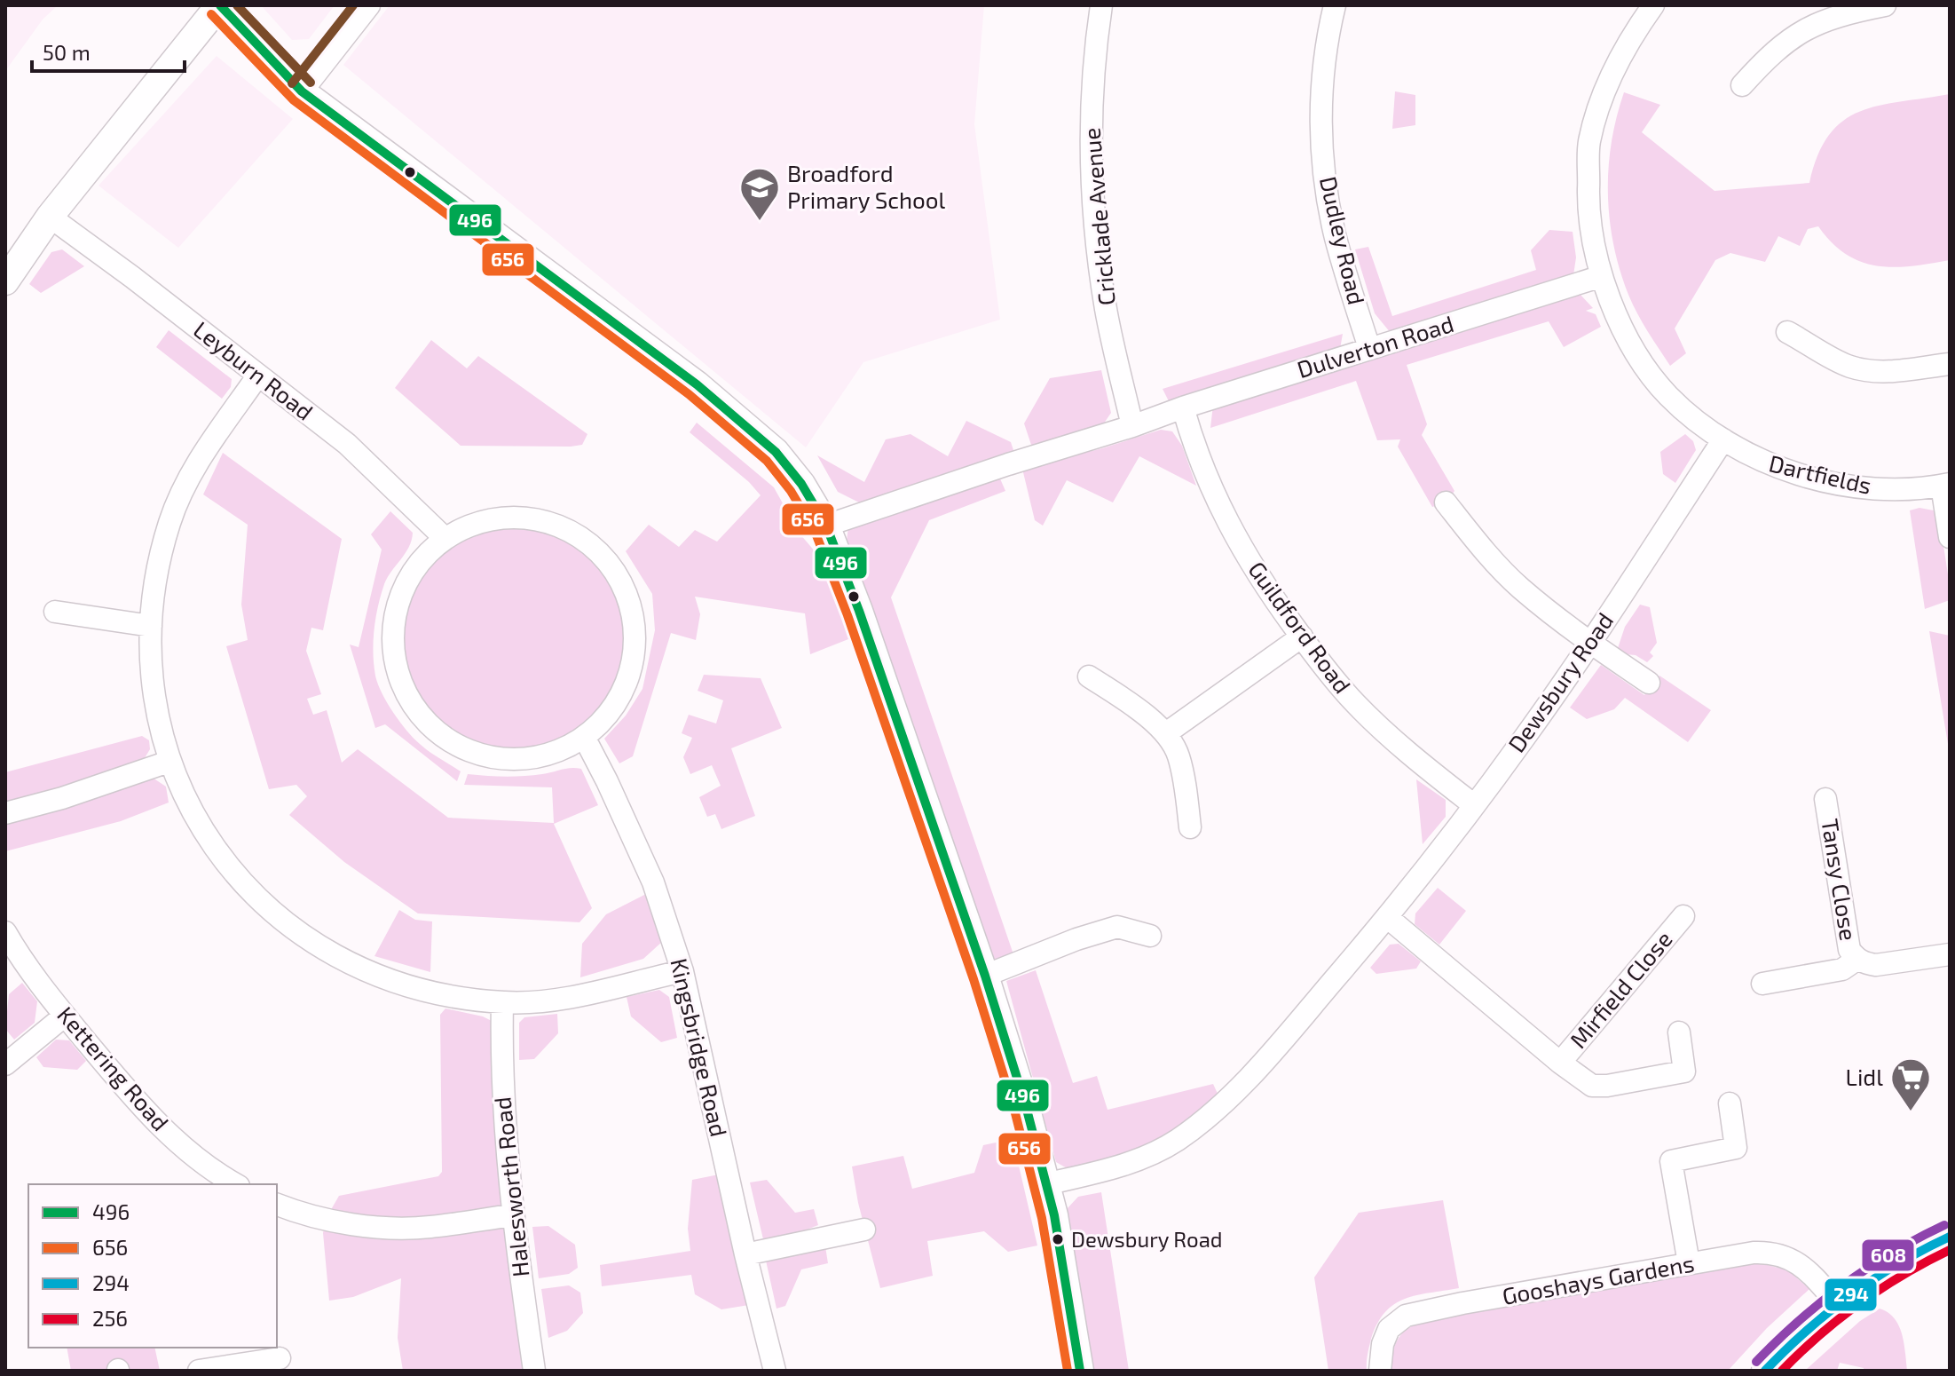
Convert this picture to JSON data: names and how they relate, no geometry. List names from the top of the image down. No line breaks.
{"streets":{"street":["Cricklade Avenue","Dudley Road","Dulverton Road","Leyburn Road","Dartfields","Guildford Road","Dewsbury Road","Tansy Close","Mirfield Close","Kingsbridge Road","Kettering Road","Halesworth Road","Gooshays Gardens"]},"crossings":[["Cricklade Avenue","Dulverton Road"],["Dudley Road","Dulverton Road"],["Dulverton Road","Dartfields"],["Dulverton Road","Guildford Road"],["Leyburn Road","Kingsbridge Road"],["Dartfields","Dewsbury Road"],["Guildford Road","Dewsbury Road"]],"places":{"school or university":["Broadford Primary School"],"supermarket":["Lidl"],"other":["Dewsbury Road"]},"lines":["transit line 496","transit line 656","transit line 608","transit line 294","transit line 256"],"legend":["496","656","294","256"],"scale_bar":"50 m"}
